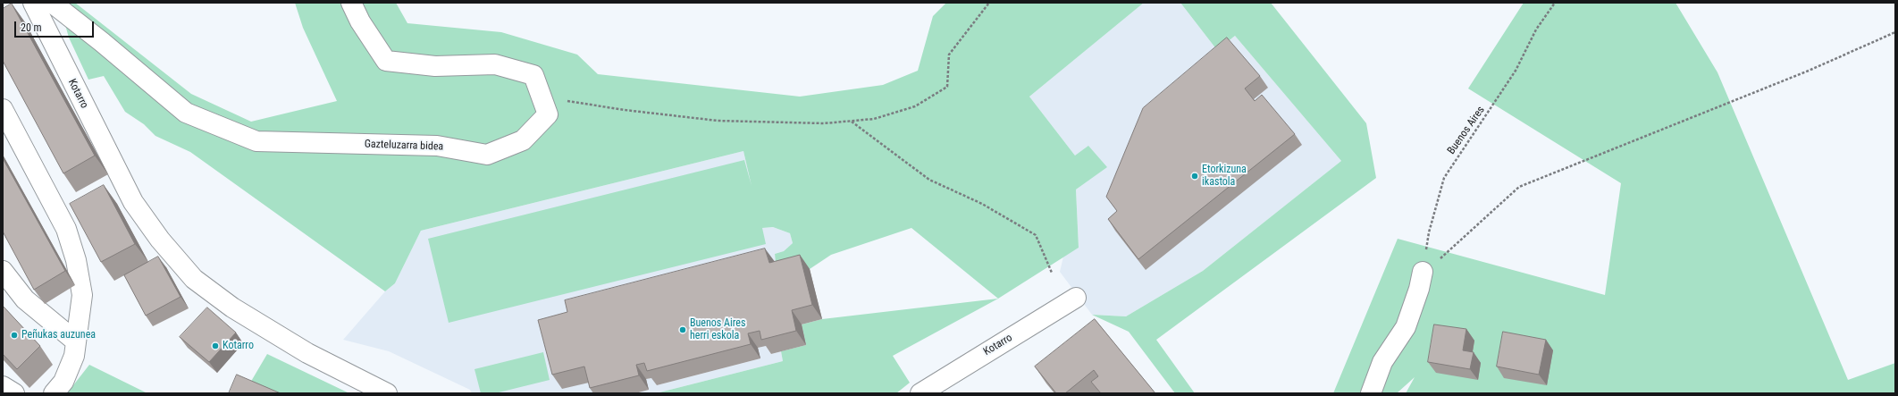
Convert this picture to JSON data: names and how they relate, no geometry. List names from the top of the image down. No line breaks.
{"streets":{"street":["Kotarro","Gazteluzarra bidea"],"path":["Buenos Aires"]},"places":["Etorkizuna ikastola","Buenos Aires herri eskola","Peñukas auzunea","Kotarro"],"scale_bar":"20 m"}
